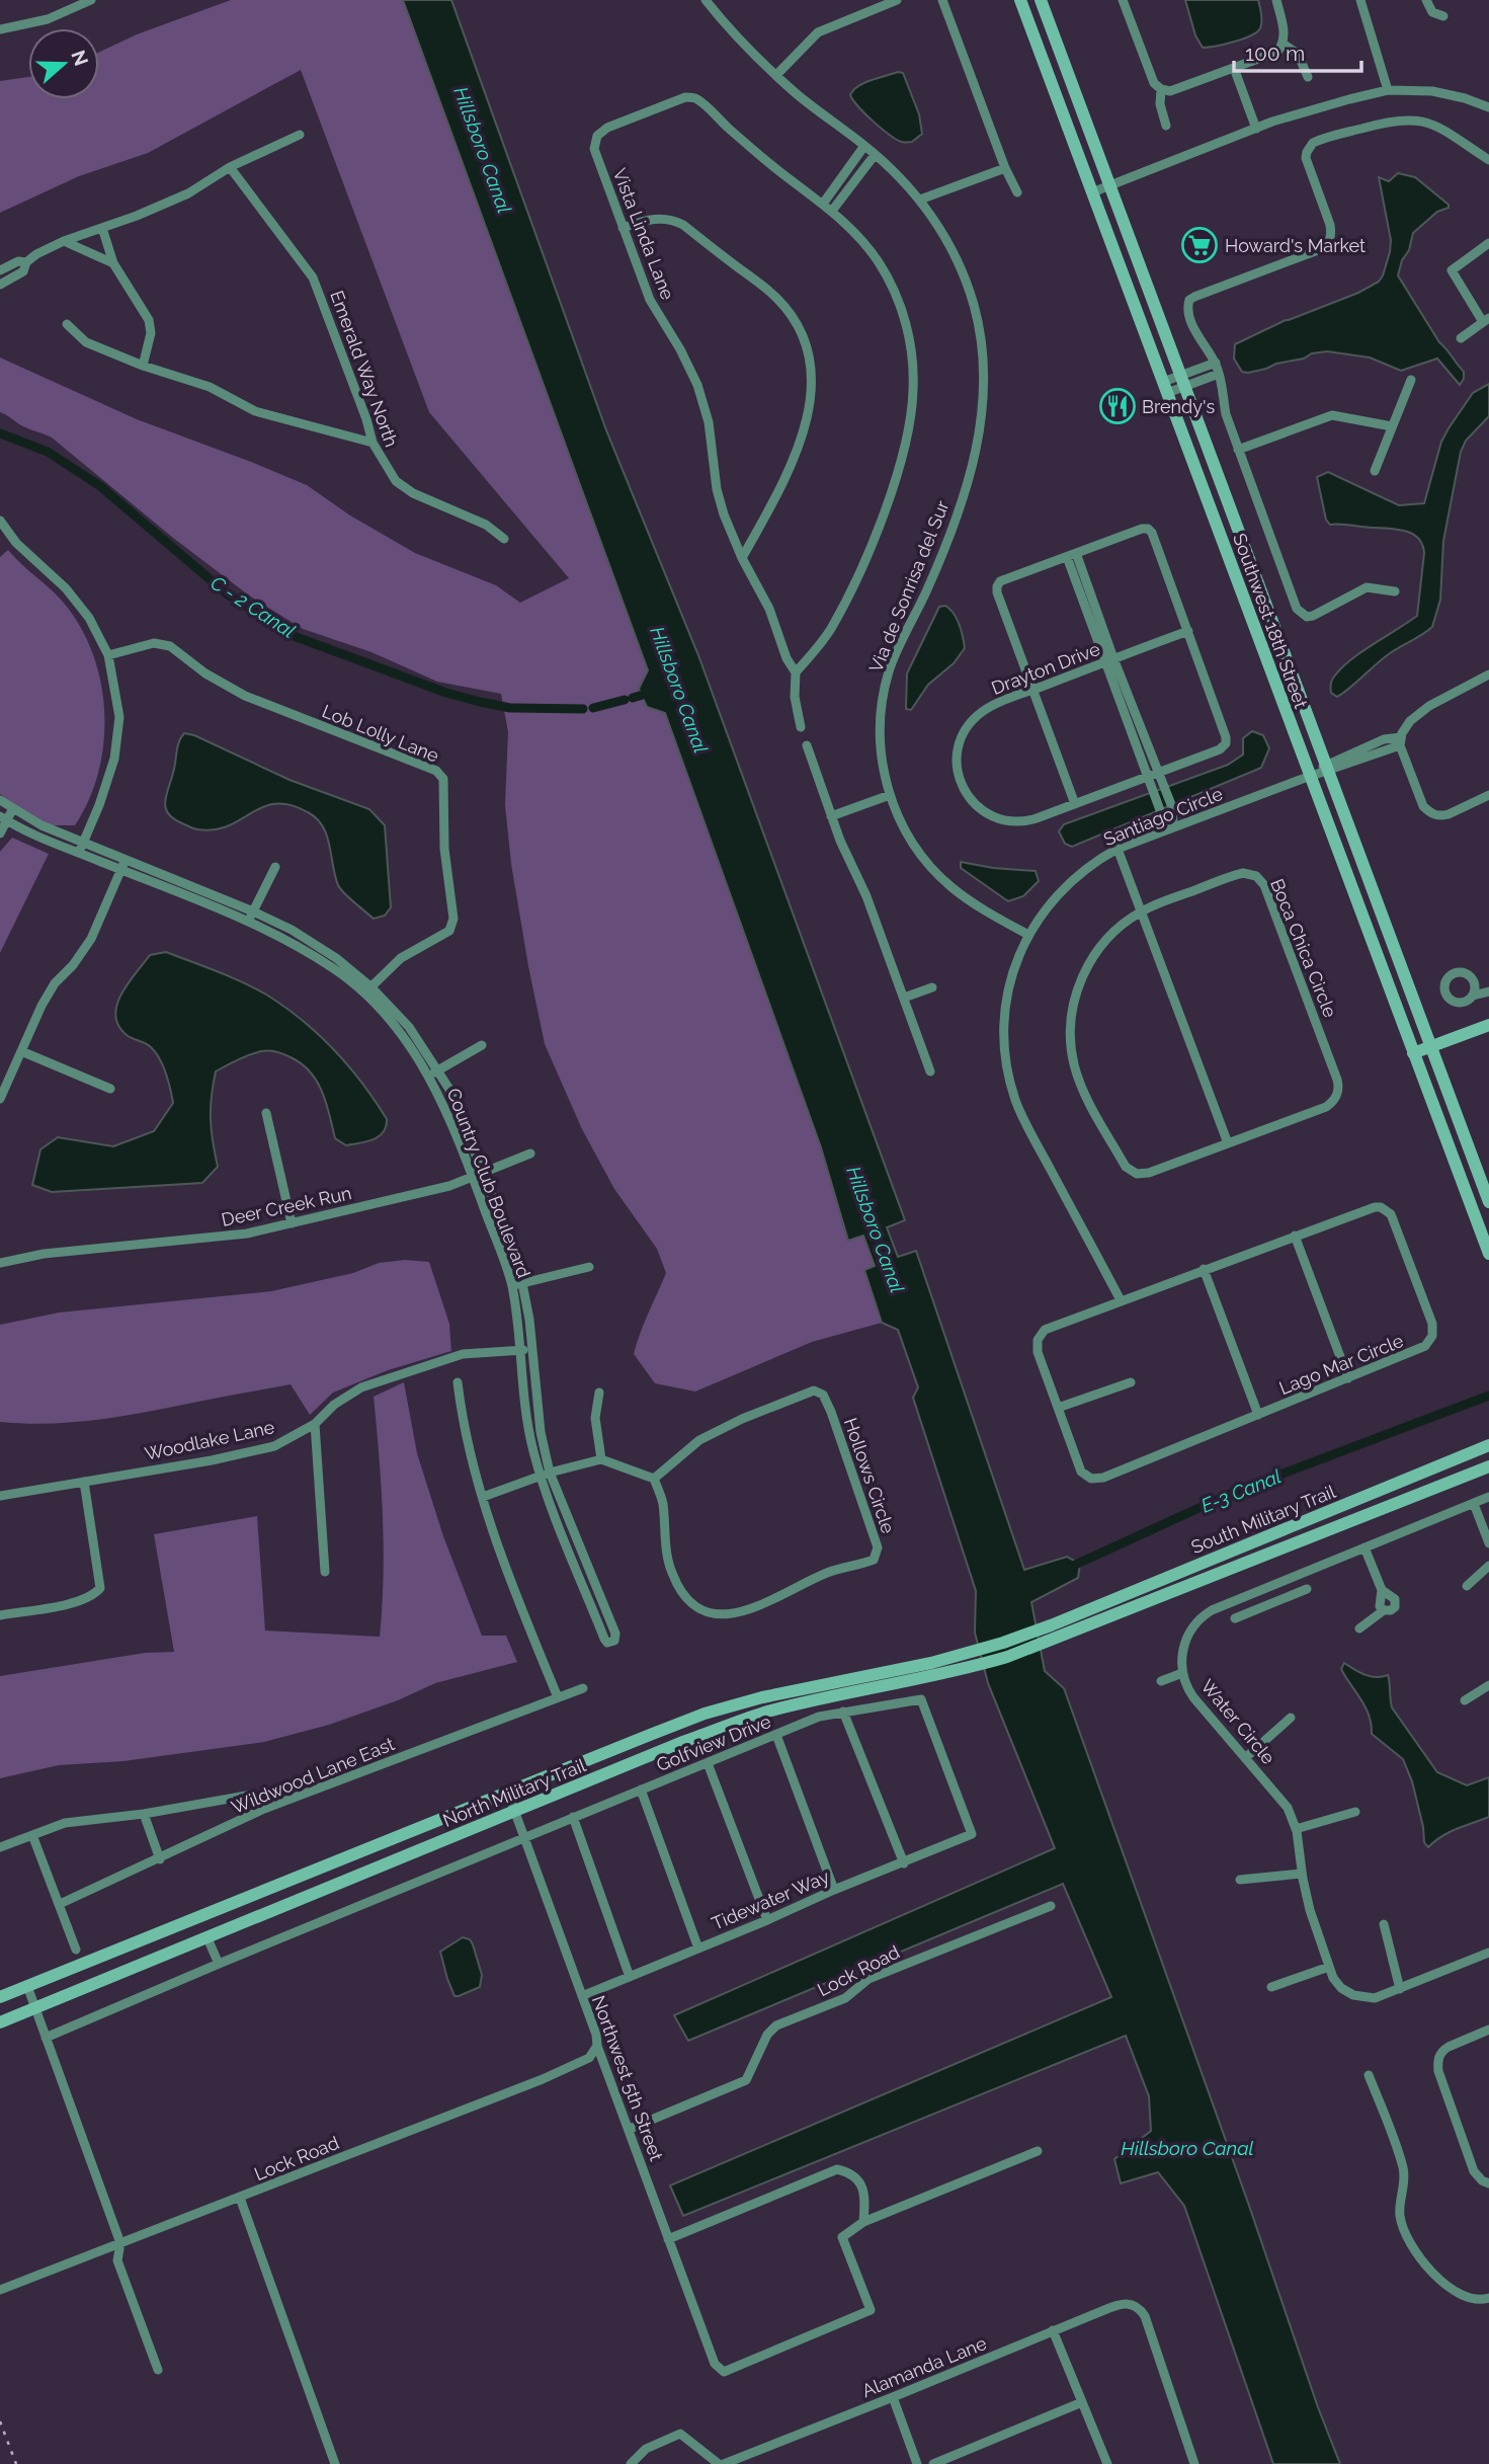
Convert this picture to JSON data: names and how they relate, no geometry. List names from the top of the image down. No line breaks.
{"streets":{"street":["Vista Linda Lane","Emerald Way North","Via de Sonrisa del Sur","Southwest 18th Street","Drayton Drive","Lob Lolly Lane","Santiago Circle","Boca Chica Circle","Country Club Boulevard","Deer Creek Run","Lago Mar Circle","Woodlake Lane","Hollows Circle","South Military Trail","Water Circle","Golfview Drive","Wildwood Lane East","North Military Trail","Tidewater Way","Lock Road","Northwest 5th Street","Alamanda Lane"]},"crossings":[["Via de Sonrisa del Sur","Santiago Circle"],["Southwest 18th Street","Santiago Circle"],["Lob Lolly Lane","Country Club Boulevard"],["Santiago Circle","Lago Mar Circle"],["Country Club Boulevard","Deer Creek Run"],["Country Club Boulevard","Woodlake Lane"],["South Military Trail","North Military Trail"],["Golfview Drive","Tidewater Way"],["Golfview Drive","Northwest 5th Street"],["North Military Trail","Northwest 5th Street"],["Tidewater Way","Northwest 5th Street"],["Lock Road","Northwest 5th Street"]],"water":["Hillsboro Canal","C - 2 Canal","E-3 Canal"],"places":{"supermarket":["Howard's Market"],"restaurant":["Brendy's"]},"scale_bar":"100 m","north":"right"}
